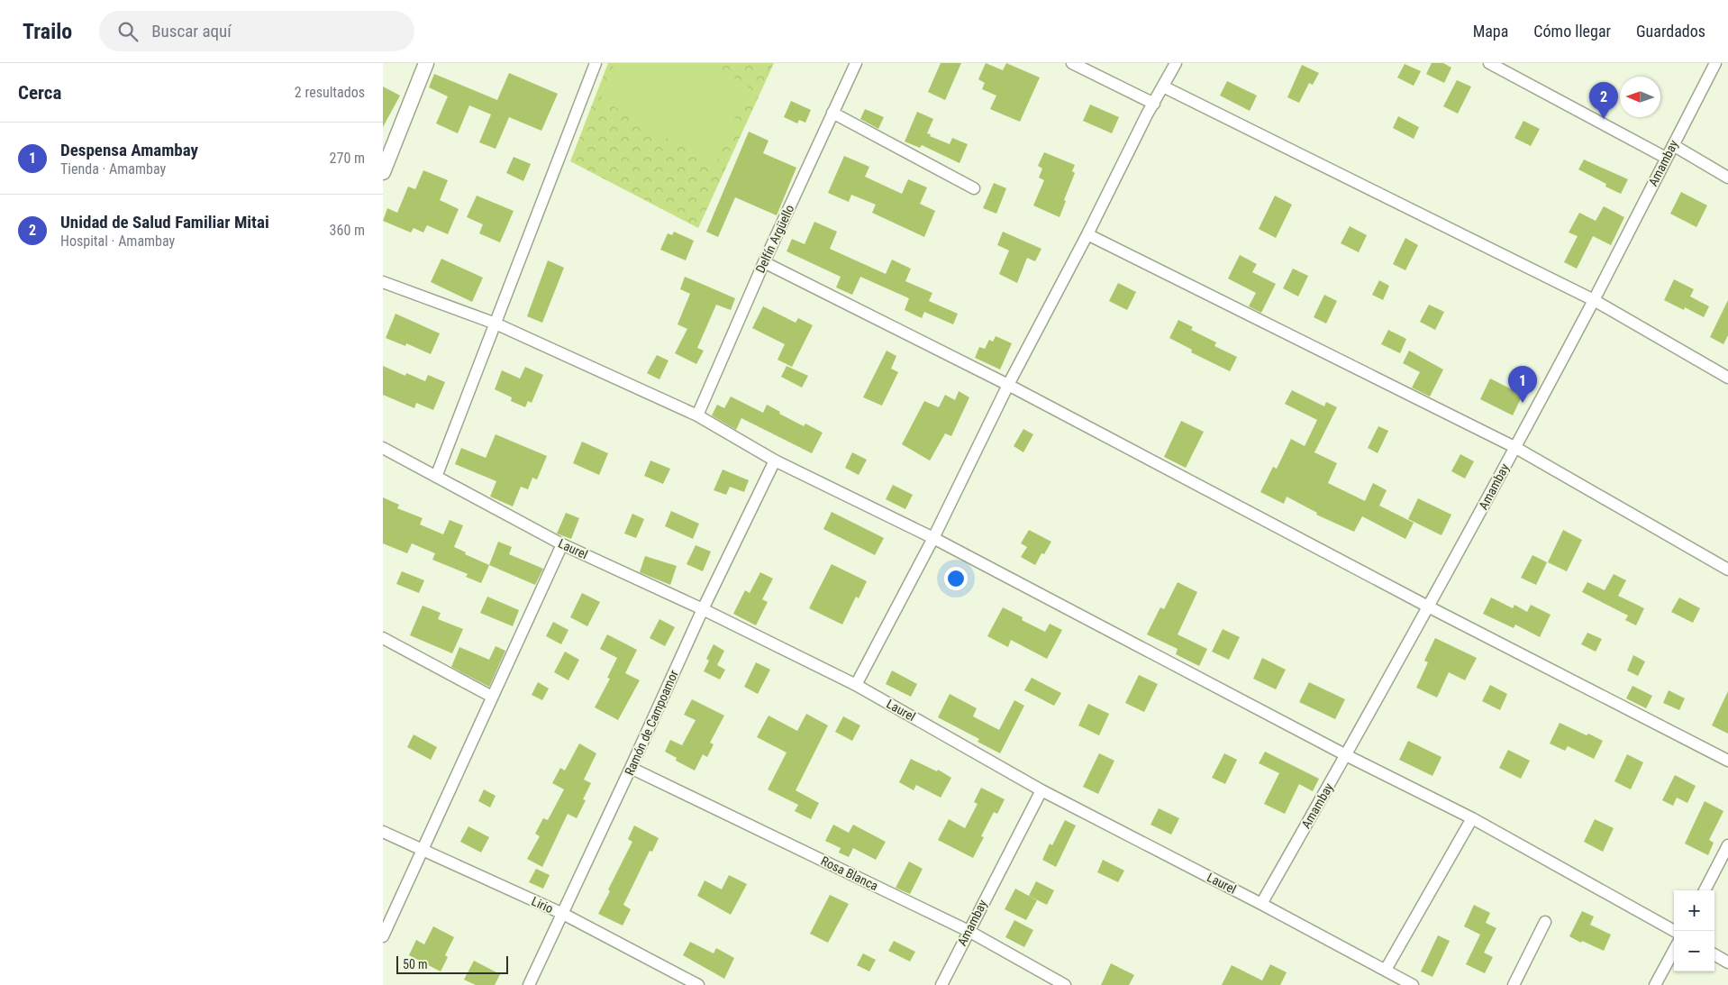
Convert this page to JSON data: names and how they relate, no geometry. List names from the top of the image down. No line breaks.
{"streets":{"street":["Amambay","Delfín Argüello","Laurel","Ramón de Campoamor","Rosa Blanca","Lirio"]},"crossings":[["Amambay","Laurel"],["Amambay","Rosa Blanca"],["Laurel","Ramón de Campoamor"],["Ramón de Campoamor","Rosa Blanca"],["Ramón de Campoamor","Lirio"]],"scale_bar":"50 m","north":"left","page":{"header":"Trailo","search":"Buscar aquí","nav":["Mapa","Cómo llegar","Guardados"],"heading":["Cerca","2 resultados"],"pins":["2","1"],"list":[{"mark":"1","name":"Despensa Amambay","note":"Tienda · Amambay","value":"270 m"},{"mark":"2","name":"Unidad de Salud Familiar Mitai","note":"Hospital · Amambay","value":"360 m"}],"map_buttons":["+","−"],"scale":"50 m"}}
